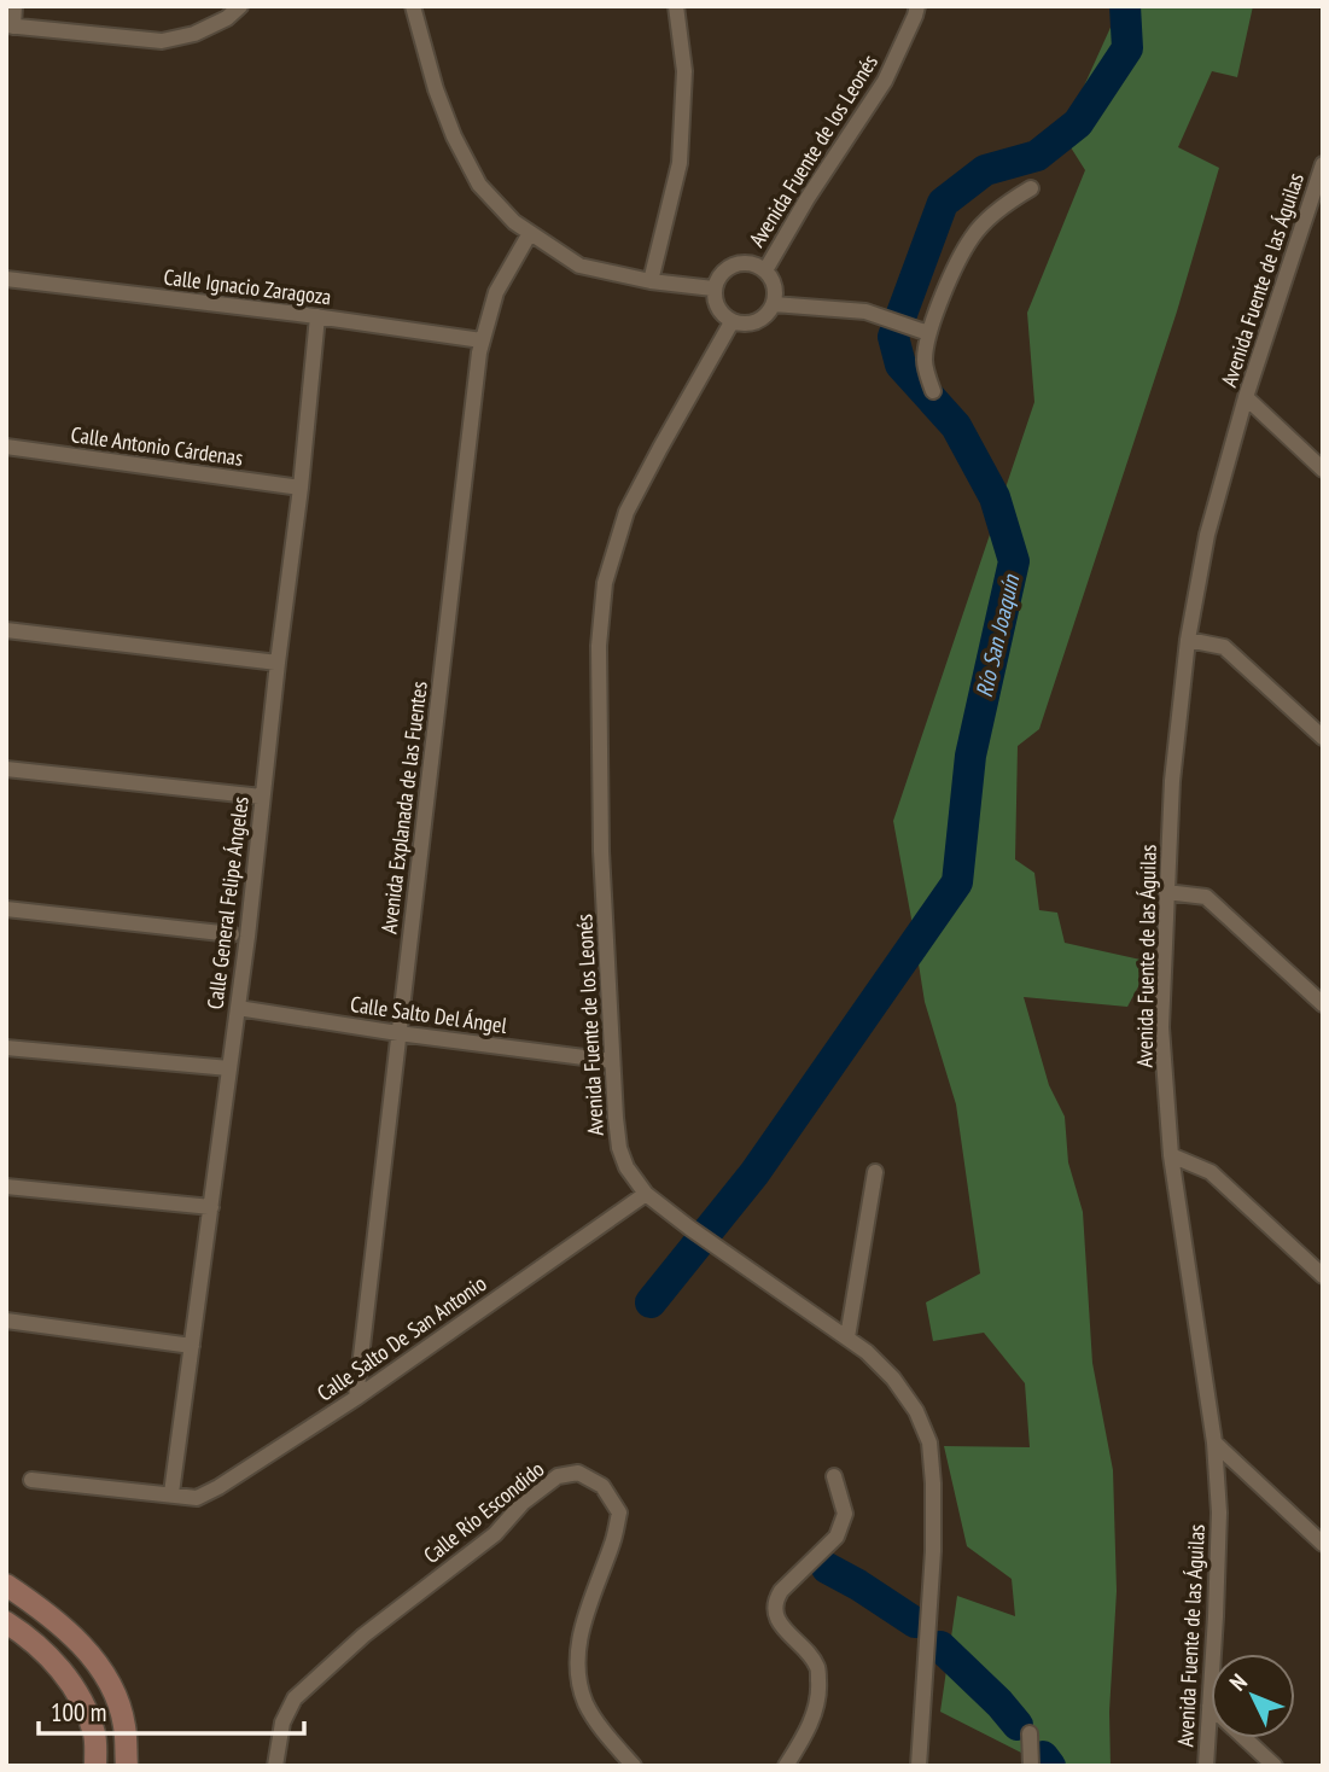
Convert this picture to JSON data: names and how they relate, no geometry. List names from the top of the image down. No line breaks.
{"streets":{"street":["Avenida Fuente de los Leonés","Avenida Fuente de las Águilas","Calle Ignacio Zaragoza","Calle Antonio Cárdenas","Avenida Explanada de las Fuentes","Calle General Felipe Ángeles","Calle Salto Del Ángel","Calle Salto De San Antonio","Calle Río Escondido"]},"crossings":[["Avenida Fuente de los Leonés","Calle Salto Del Ángel"],["Avenida Fuente de los Leonés","Calle Salto De San Antonio"],["Calle Ignacio Zaragoza","Avenida Explanada de las Fuentes"],["Calle Ignacio Zaragoza","Calle General Felipe Ángeles"],["Calle Antonio Cárdenas","Calle General Felipe Ángeles"],["Avenida Explanada de las Fuentes","Calle Salto Del Ángel"],["Avenida Explanada de las Fuentes","Calle Salto De San Antonio"],["Calle General Felipe Ángeles","Calle Salto Del Ángel"],["Calle General Felipe Ángeles","Calle Salto De San Antonio"]],"water":["Río San Joaquín"],"scale_bar":"100 m","north":"top left"}
